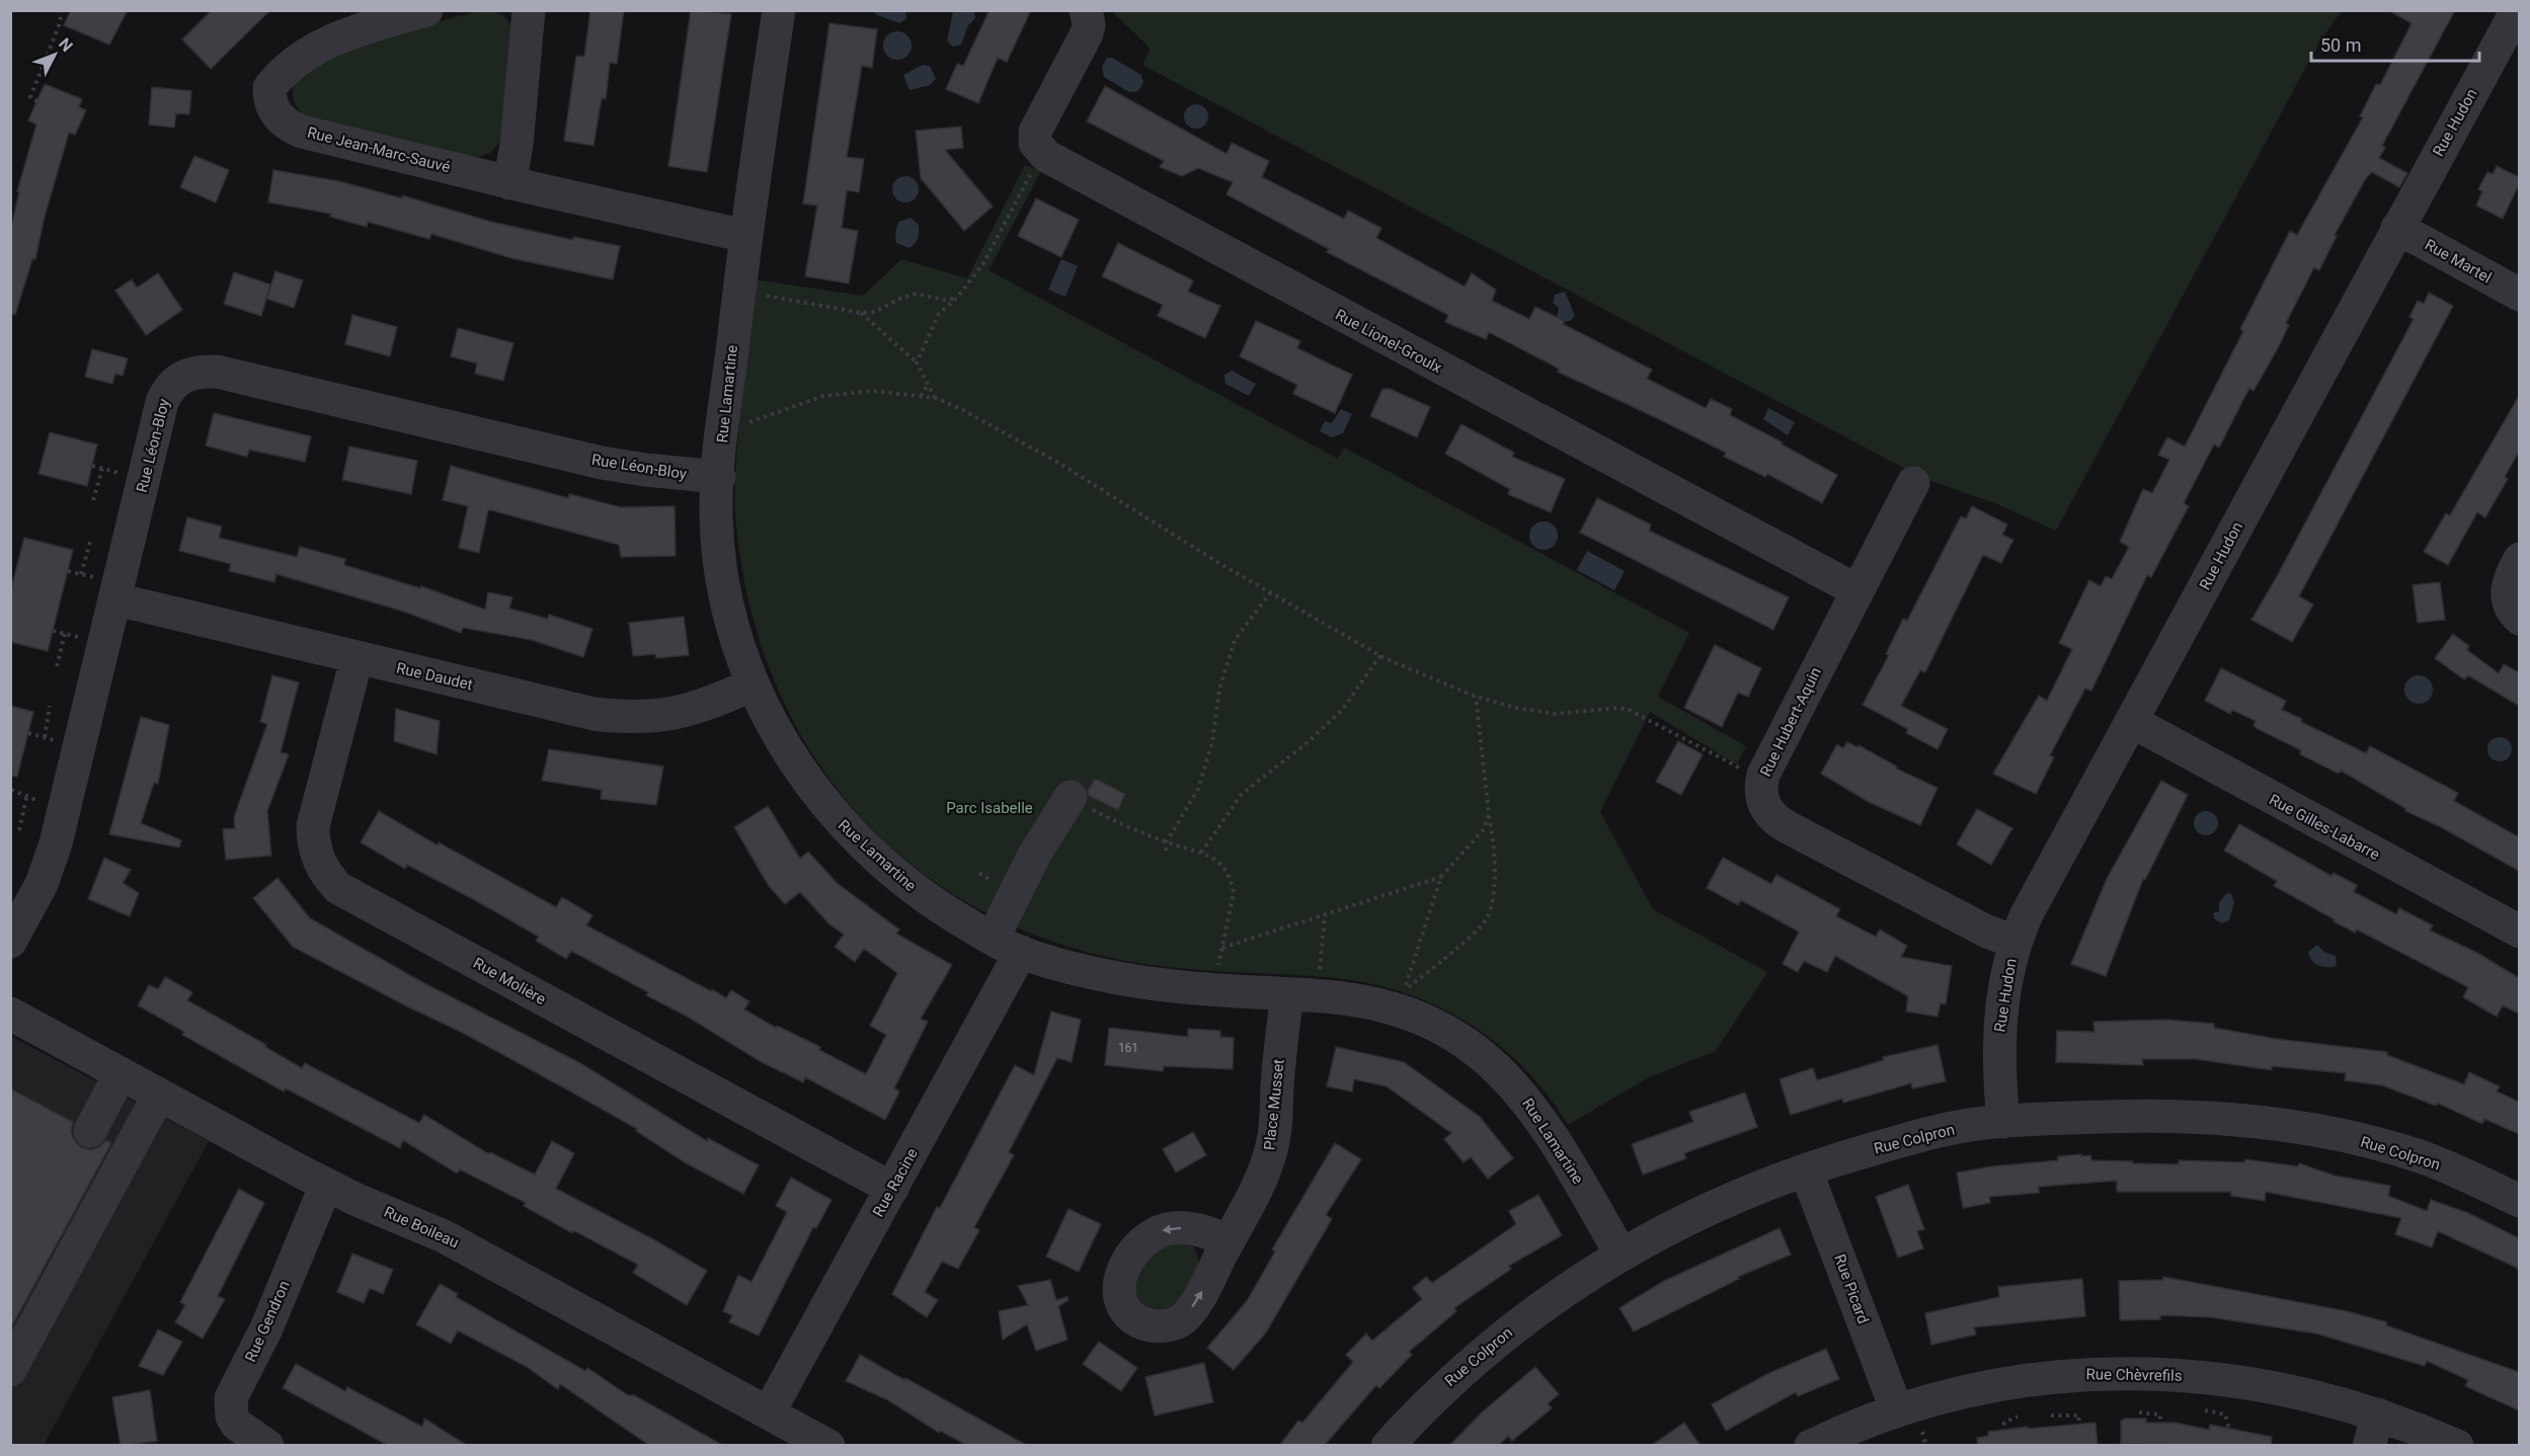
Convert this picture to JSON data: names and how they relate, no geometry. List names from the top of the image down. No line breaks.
{"streets":{"street":["Rue Hudon","Rue Jean-Marc-Sauvé","Rue Martel","Rue Lionel-Groulx","Rue Lamartine","Rue Léon-Bloy","Rue Daudet","Rue Hubert-Aquin","Rue Gilles-Labarre","Rue Molière","Place Musset","Rue Colpron","Rue Racine","Rue Boileau","Rue Picard","Rue Gendron","Rue Chèvrefils"]},"crossings":[["Rue Hudon","Rue Martel"],["Rue Hudon","Rue Hubert-Aquin"],["Rue Hudon","Rue Gilles-Labarre"],["Rue Hudon","Rue Colpron"],["Rue Jean-Marc-Sauvé","Rue Lamartine"],["Rue Lionel-Groulx","Rue Hubert-Aquin"],["Rue Lamartine","Rue Léon-Bloy"],["Rue Lamartine","Rue Daudet"],["Rue Lamartine","Place Musset"],["Rue Lamartine","Rue Colpron"],["Rue Lamartine","Rue Racine"],["Rue Léon-Bloy","Rue Daudet"],["Rue Daudet","Rue Molière"],["Rue Molière","Rue Racine"],["Rue Colpron","Rue Picard"],["Rue Racine","Rue Boileau"],["Rue Boileau","Rue Gendron"],["Rue Picard","Rue Chèvrefils"]],"parks":["Parc Isabelle"],"house_numbers":["161"],"scale_bar":"50 m","north":"top right"}
